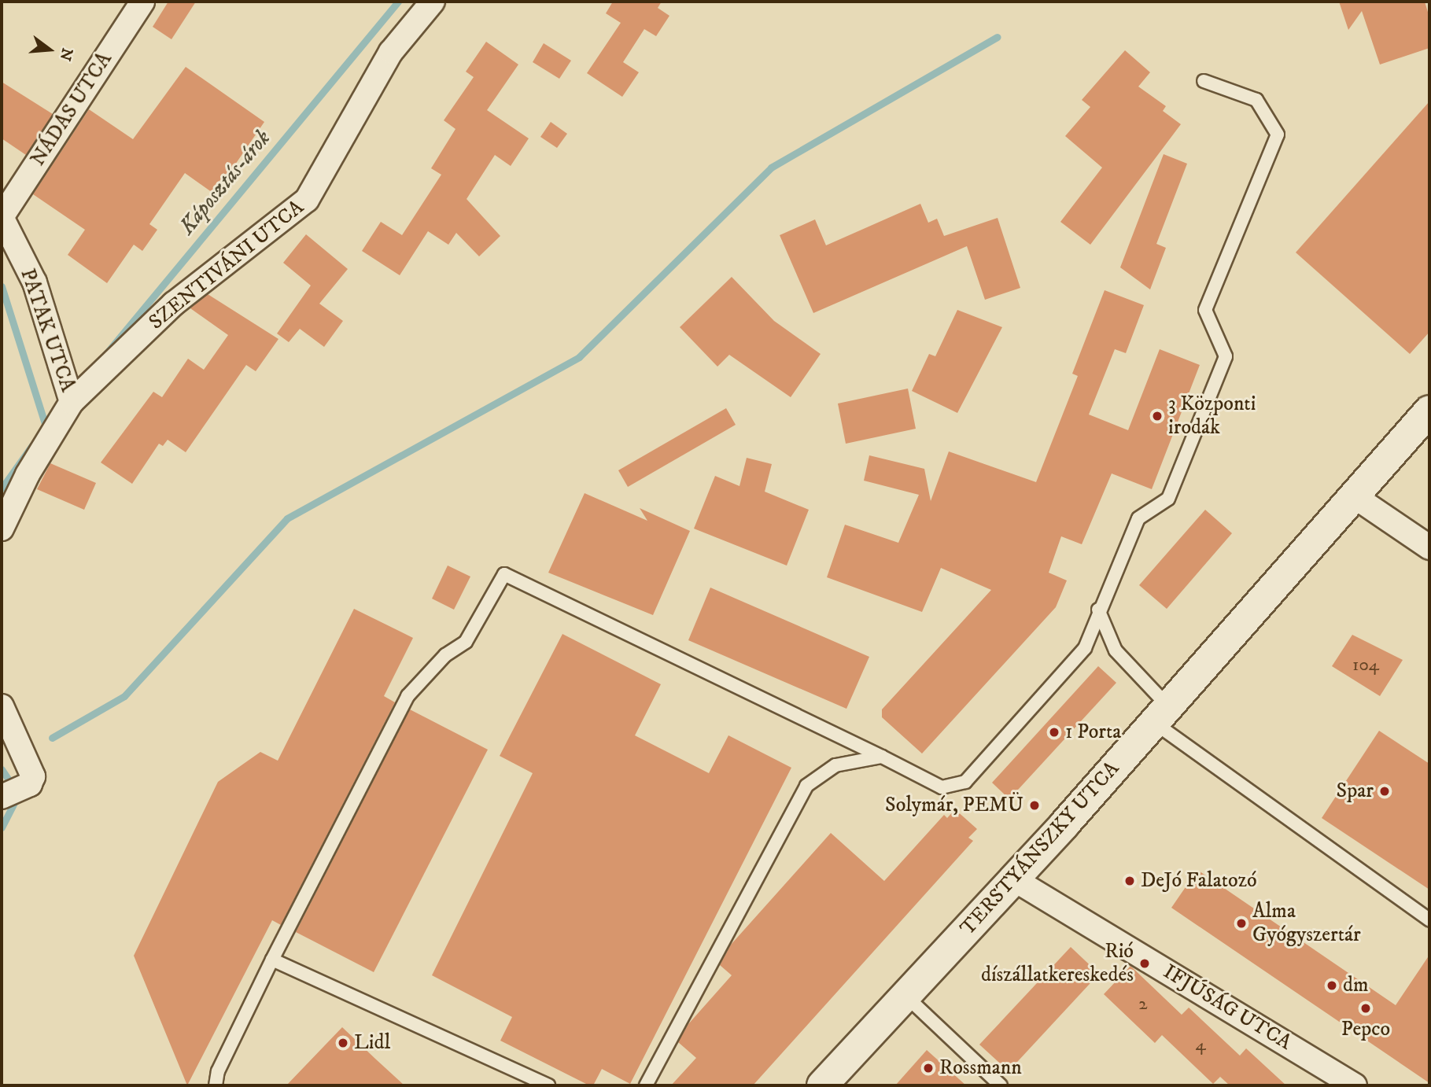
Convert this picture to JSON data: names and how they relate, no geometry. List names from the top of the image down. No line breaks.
{"streets":{"main road":["TERSTYÁNSZKY UTCA"],"street":["NÁDAS UTCA","SZENTIVÁNI UTCA","PATAK UTCA","IFJÚSÁG UTCA"]},"crossings":[["NÁDAS UTCA","PATAK UTCA"],["SZENTIVÁNI UTCA","PATAK UTCA"],["TERSTYÁNSZKY UTCA","IFJÚSÁG UTCA"]],"water":["Káposztás-árok"],"places":["3 Központi irodák","1 Porta","Spar","Solymár, PEMÜ","DeJó Falatozó","Alma Gyógyszertár","Rió díszállatkereskedés","dm","Pepco","Lidl","Rossmann"],"house_numbers":["104","2","4"],"north":"right"}
